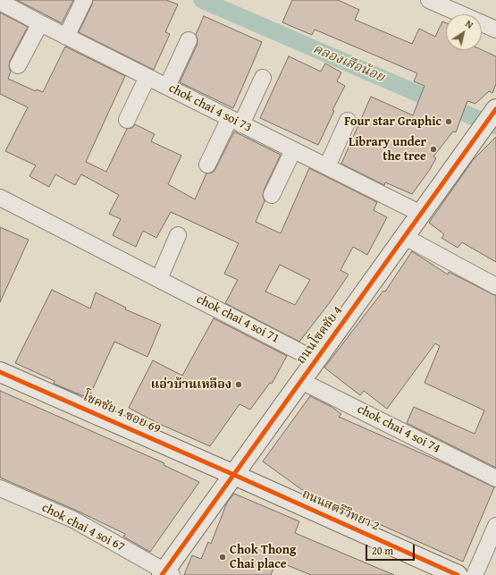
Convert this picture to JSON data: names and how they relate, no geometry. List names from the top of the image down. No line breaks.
{"streets":{"street":["chok chai 4 soi 73","chok chai 4 soi 71","ถนนโชคชัย 4","โชคชัย 4 ซอย 69","chok chai 4 soi 74","ถนนสตรีวิทยา 2","chok chai 4 soi 67"]},"crossings":[["chok chai 4 soi 73","ถนนโชคชัย 4"],["chok chai 4 soi 71","ถนนโชคชัย 4"],["ถนนโชคชัย 4","โชคชัย 4 ซอย 69"],["ถนนโชคชัย 4","chok chai 4 soi 74"],["ถนนโชคชัย 4","ถนนสตรีวิทยา 2"],["ถนนโชคชัย 4","chok chai 4 soi 67"],["โชคชัย 4 ซอย 69","ถนนสตรีวิทยา 2"]],"water":["คลองเสือน้อย"],"places":["Four star Graphic","Library under the tree","แอ่วบ้านเหลือง","Chok Thong Chai place"],"scale_bar":"20 m","north":"top right"}
